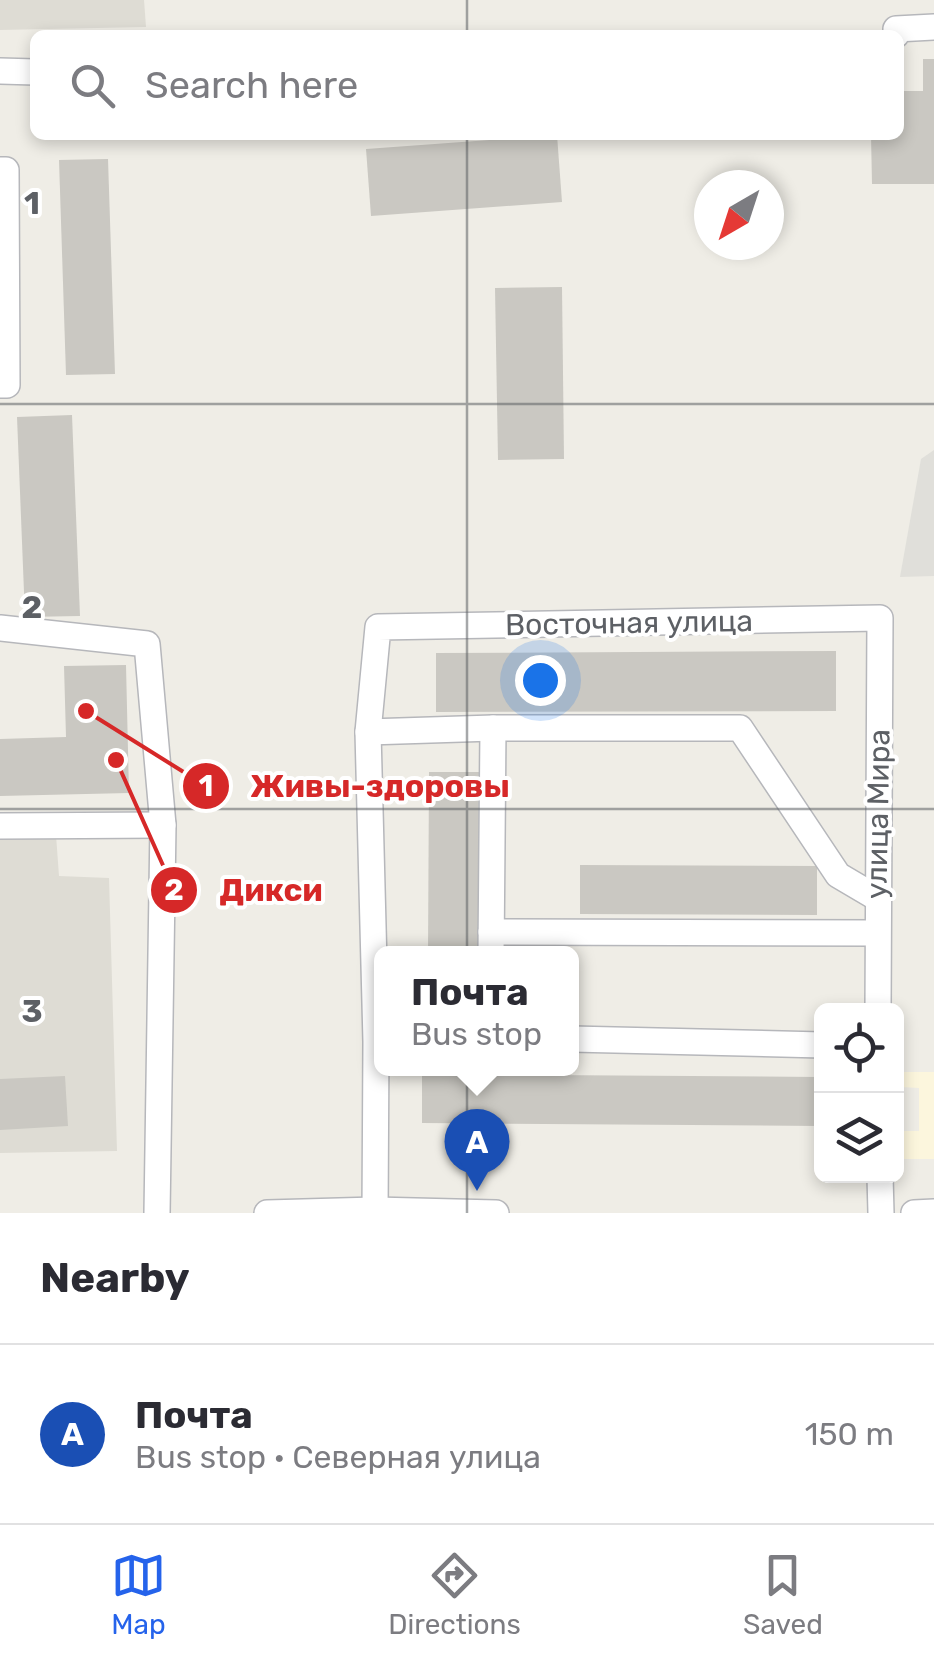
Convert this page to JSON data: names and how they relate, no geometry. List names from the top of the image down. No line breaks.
{"streets":{"street":["Восточная улица","улица Мира"]},"crossings":[["Восточная улица","улица Мира"]],"places":["Живы-здоровы","Дикси"],"north":"bottom left","page":{"search":"Search here","popup":["Почта","Bus stop"],"pins":"A","heading":"Nearby","list":[{"mark":"A","name":"Почта","note":"Bus stop · Северная улица","value":"150 m"}],"nav":["Map","Directions","Saved"]},"grid":{"rows":["1","2","3"]}}
